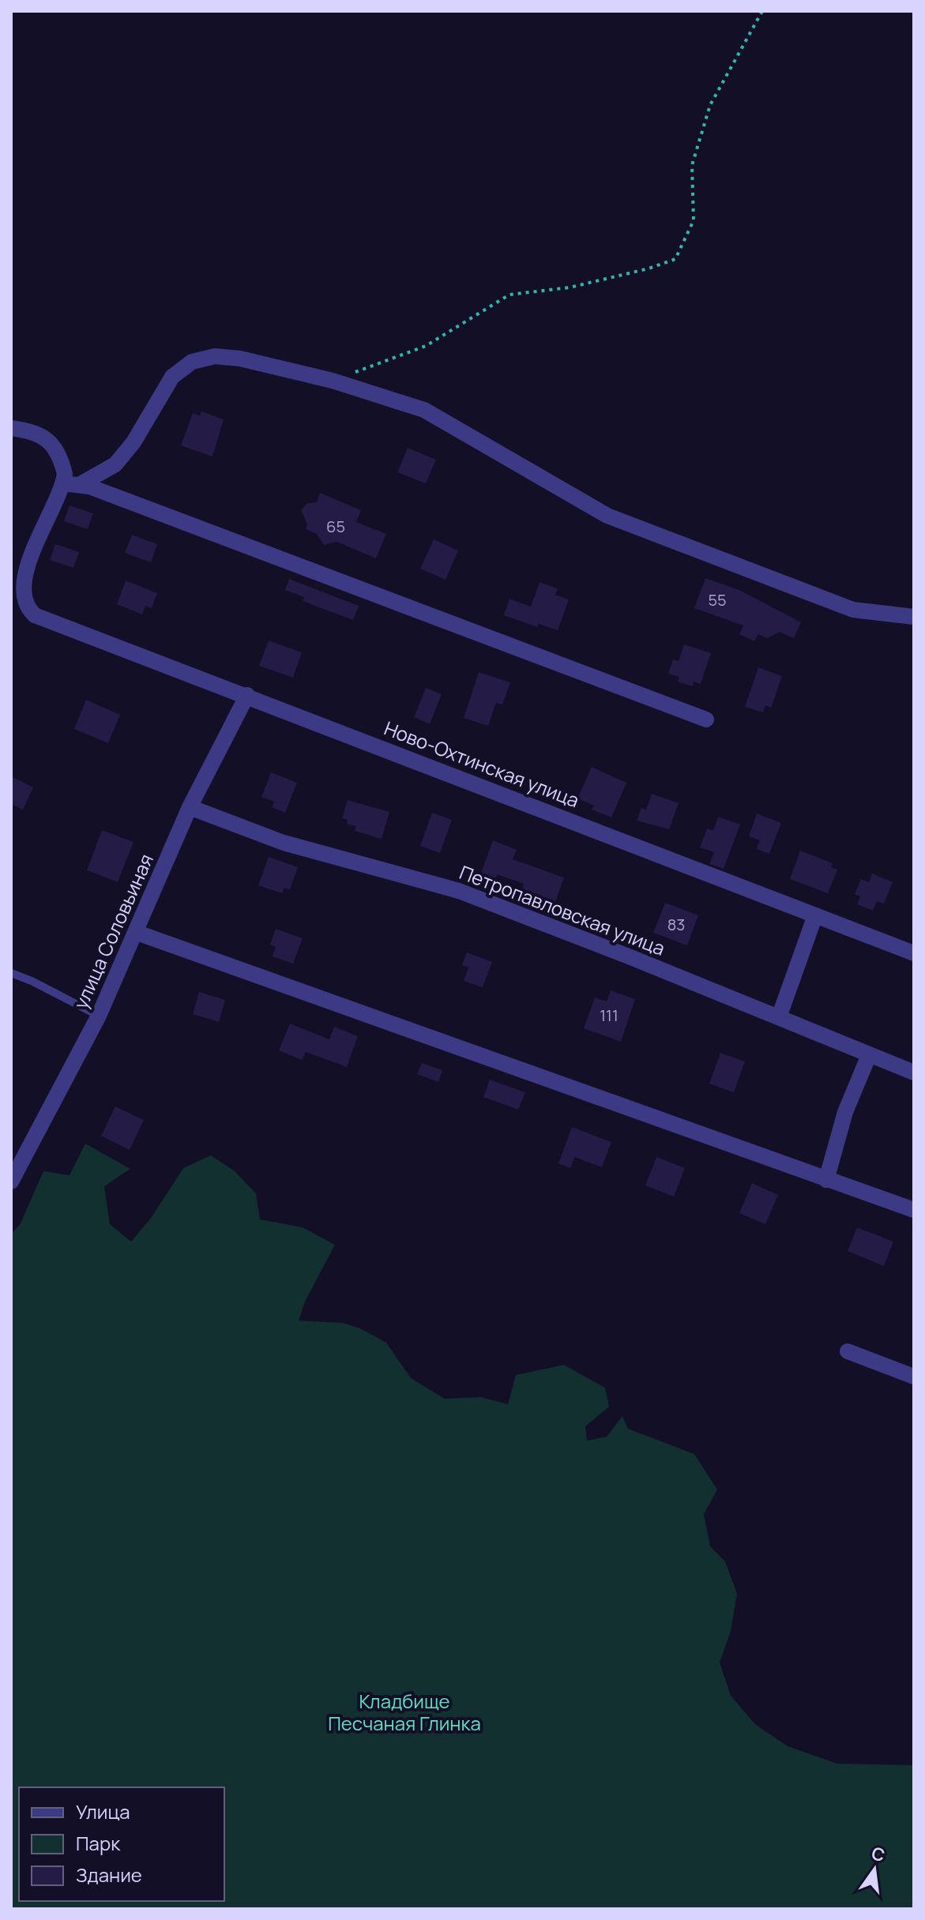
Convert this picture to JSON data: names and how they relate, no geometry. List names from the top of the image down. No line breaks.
{"streets":{"street":["Ново-Охтинская улица","Петропавловская улица","улица Соловьиная"]},"crossings":[["Ново-Охтинская улица","улица Соловьиная"],["Петропавловская улица","улица Соловьиная"]],"parks":["Кладбище Песчаная Глинка"],"house_numbers":["65","55","83","111"],"legend":["Улица","Парк","Здание"],"north":"top"}
